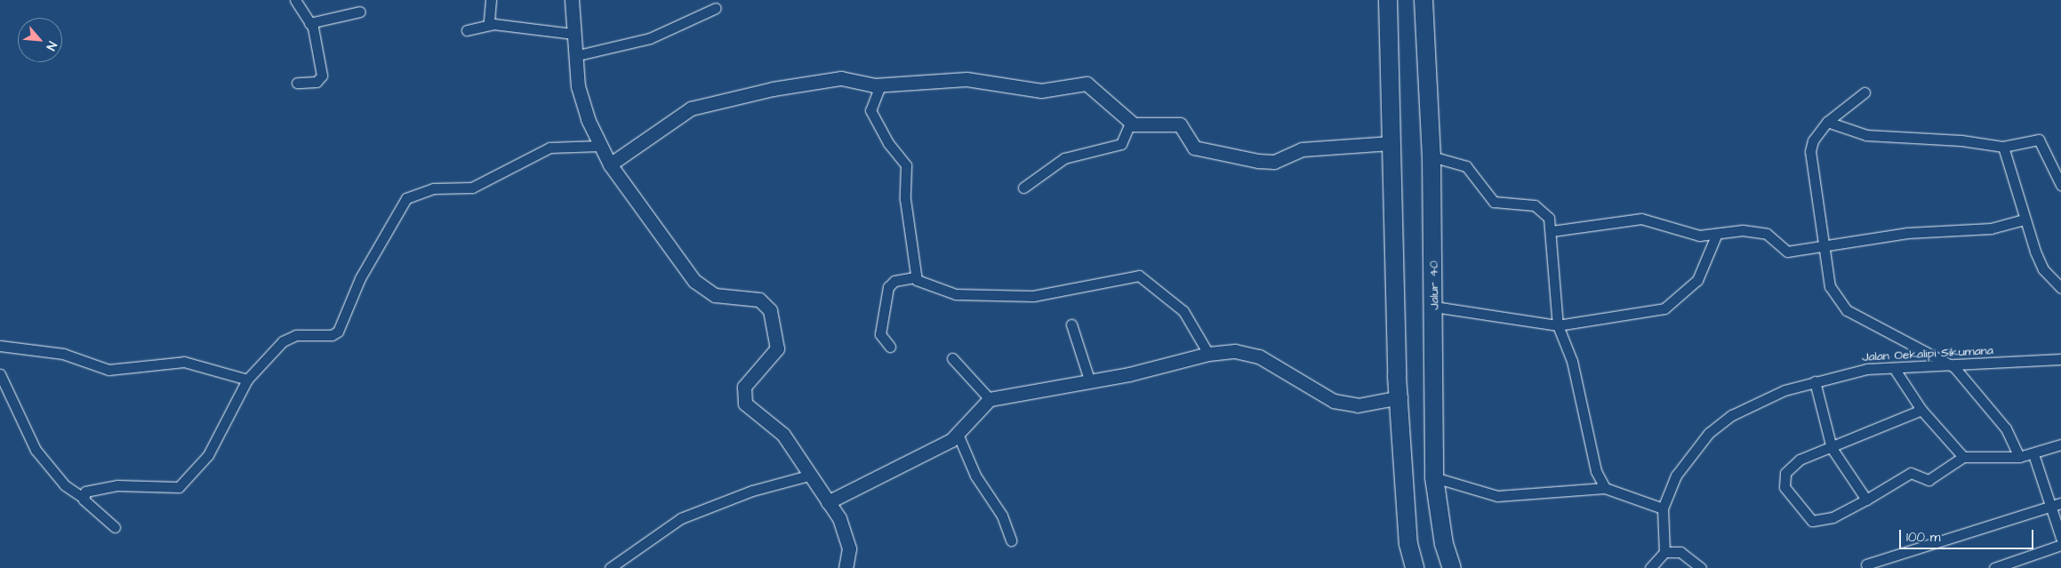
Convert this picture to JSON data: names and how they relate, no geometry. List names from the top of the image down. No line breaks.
{"streets":{"highway":["Jalur 40"],"street":["Jalan Oekalipi Sikumana"]},"scale_bar":"100 m","north":"bottom right"}
